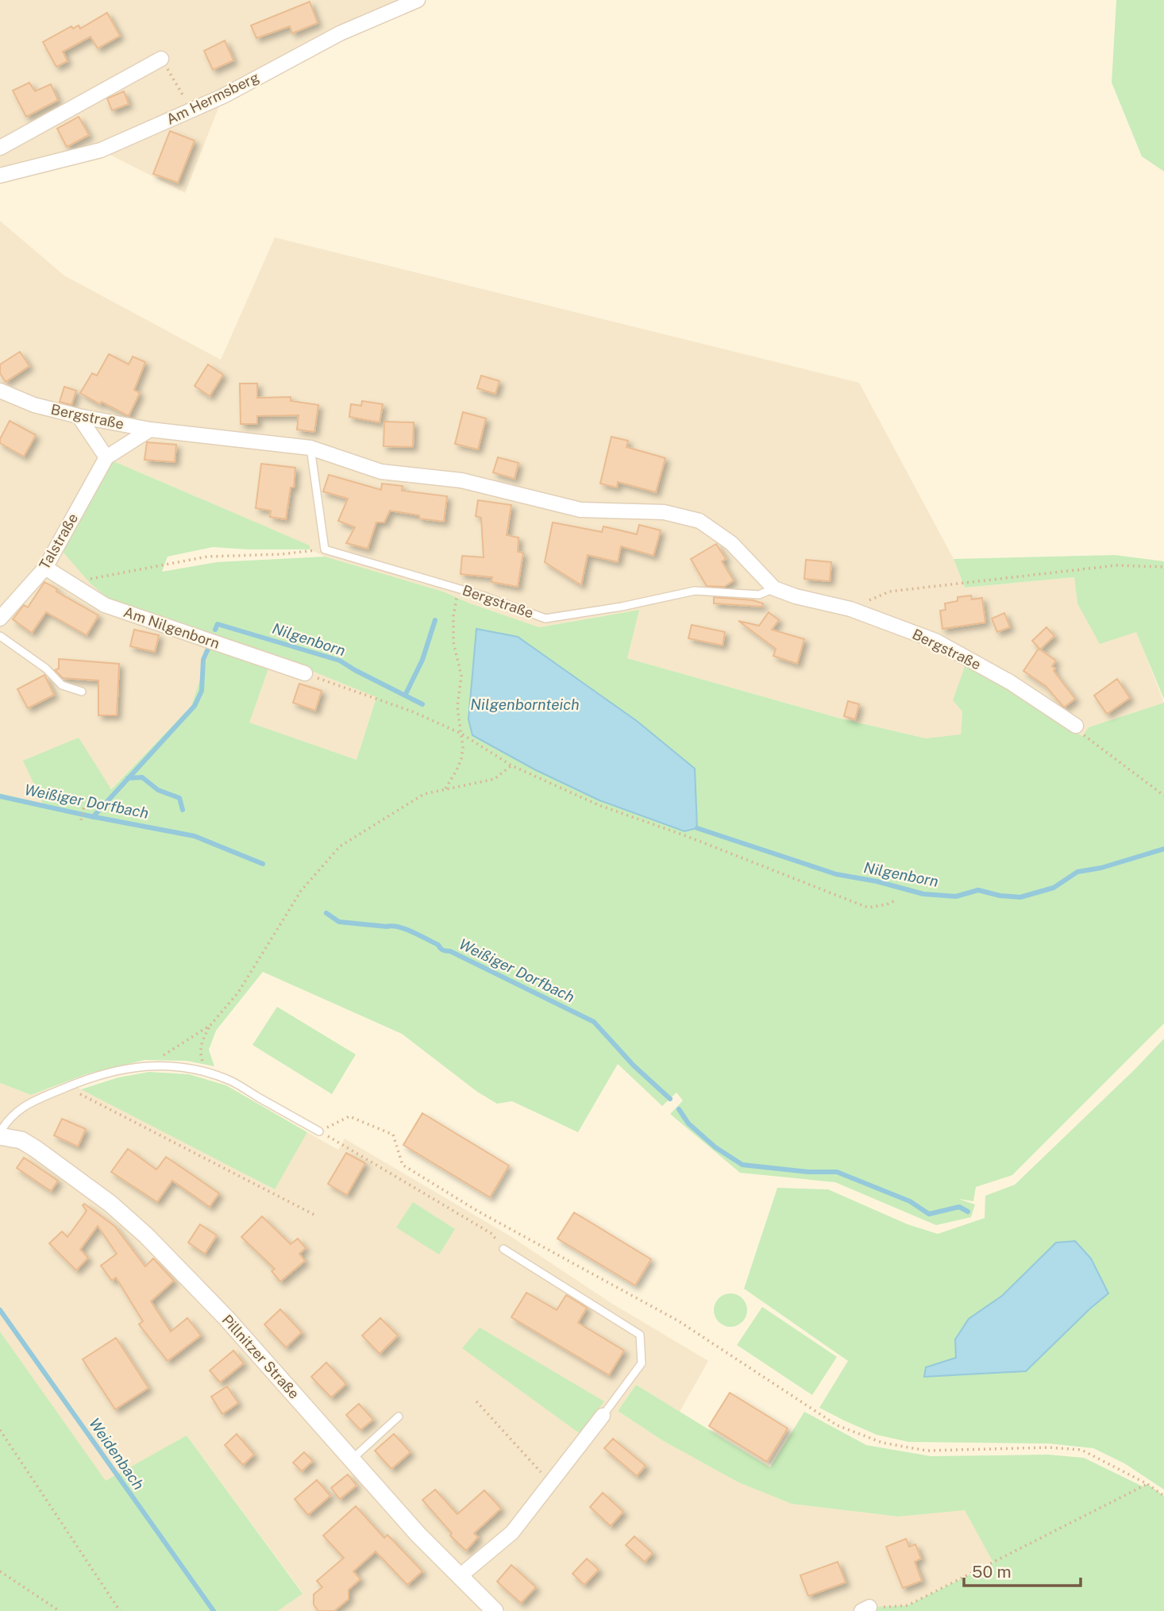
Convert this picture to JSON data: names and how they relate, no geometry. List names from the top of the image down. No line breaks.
{"streets":{"street":["Am Hermsberg","Bergstraße","Talstraße","Am Nilgenborn","Pillnitzer Straße"]},"crossings":[["Bergstraße","Talstraße"],["Talstraße","Am Nilgenborn"]],"water":["Nilgenborn","Nilgenbornteich","Weißiger Dorfbach","Weidenbach"],"scale_bar":"50 m"}
